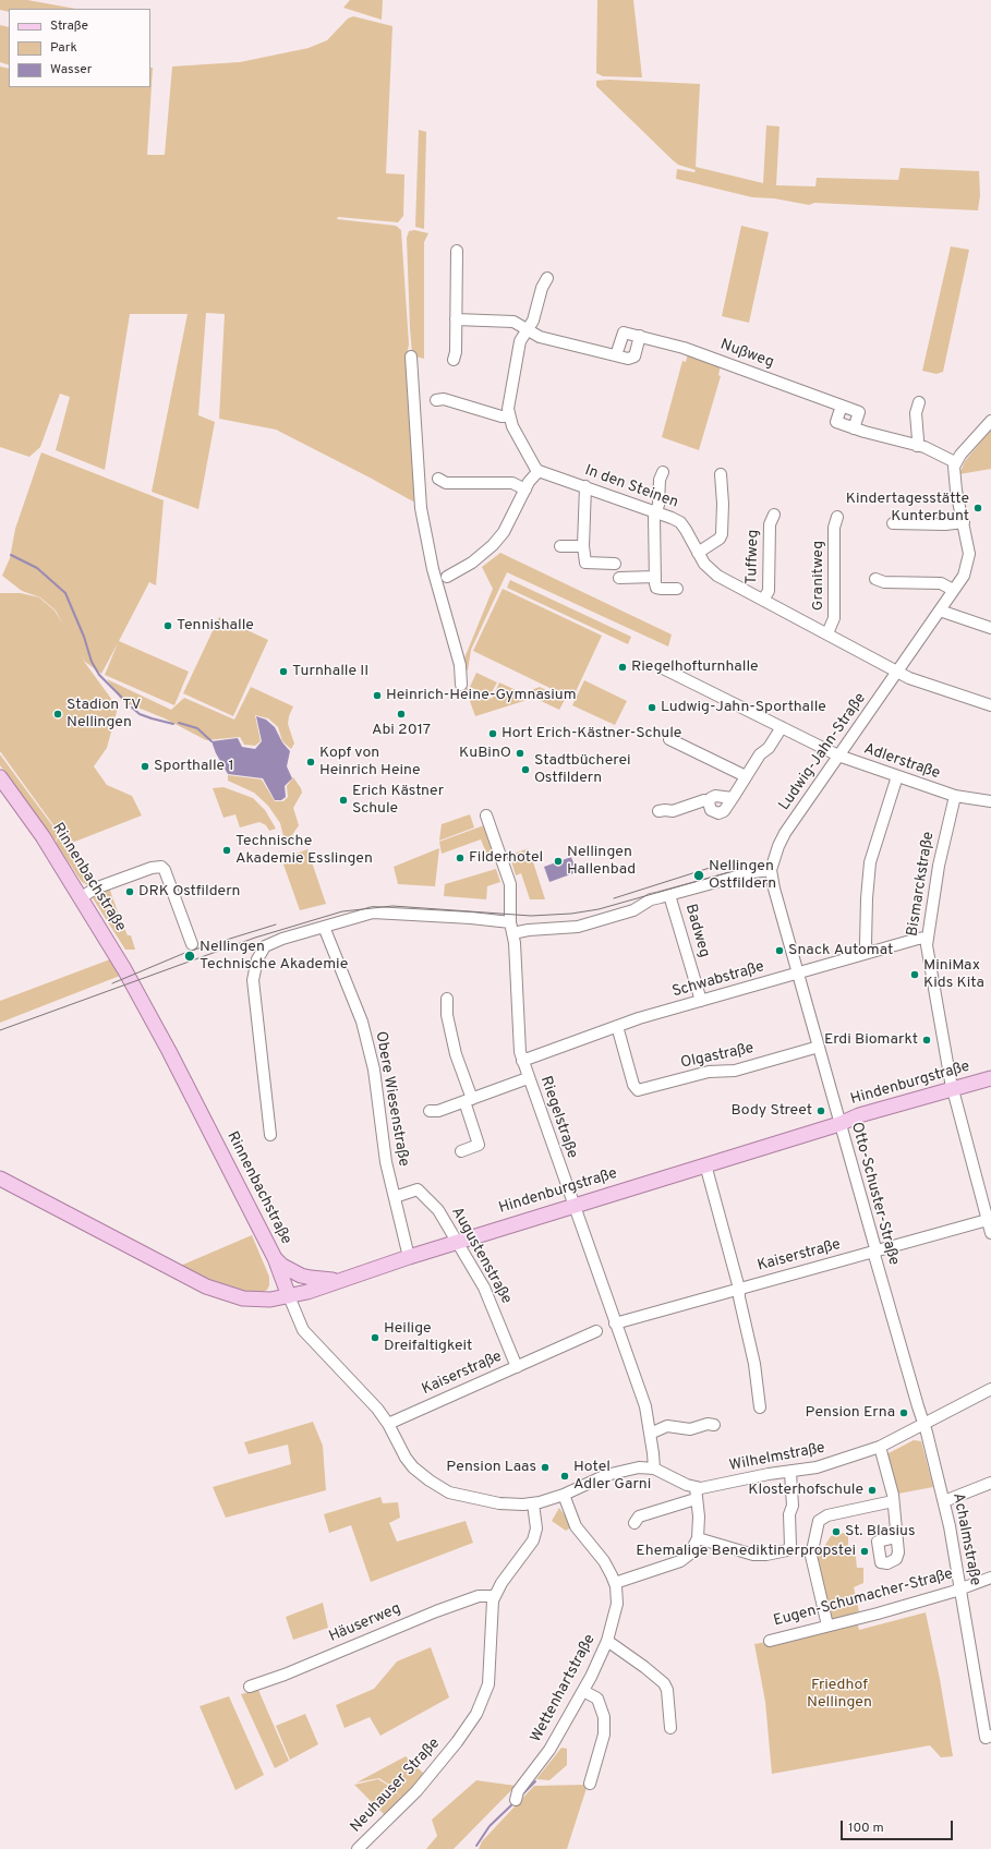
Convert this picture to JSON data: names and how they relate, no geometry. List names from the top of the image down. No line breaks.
{"streets":{"main road":["Rinnenbachstraße","Hindenburgstraße"],"street":["Nußweg","In den Steinen","Tuffweg","Granitweg","Ludwig-Jahn-Straße","Adlerstraße","Bismarckstraße","Badweg","Schwabstraße","Olgastraße","Obere Wiesenstraße","Riegelstraße","Otto-Schuster-Straße","Augustenstraße","Kaiserstraße","Wilhelmstraße","Achalmstraße","Eugen-Schumacher-Straße","Häuserweg","Wettenhartstraße","Neuhauser Straße"]},"crossings":[["In den Steinen","Tuffweg"],["In den Steinen","Granitweg"],["In den Steinen","Ludwig-Jahn-Straße"],["Ludwig-Jahn-Straße","Adlerstraße"],["Ludwig-Jahn-Straße","Otto-Schuster-Straße"],["Adlerstraße","Bismarckstraße"],["Rinnenbachstraße","Hindenburgstraße"],["Rinnenbachstraße","Riegelstraße"],["Rinnenbachstraße","Kaiserstraße"],["Rinnenbachstraße","Wilhelmstraße"],["Rinnenbachstraße","Wettenhartstraße"],["Rinnenbachstraße","Neuhauser Straße"],["Bismarckstraße","Schwabstraße"],["Bismarckstraße","Hindenburgstraße"],["Bismarckstraße","Kaiserstraße"],["Badweg","Schwabstraße"],["Schwabstraße","Olgastraße"],["Schwabstraße","Riegelstraße"],["Schwabstraße","Otto-Schuster-Straße"],["Olgastraße","Otto-Schuster-Straße"],["Hindenburgstraße","Obere Wiesenstraße"],["Hindenburgstraße","Riegelstraße"],["Hindenburgstraße","Otto-Schuster-Straße"],["Hindenburgstraße","Augustenstraße"],["Obere Wiesenstraße","Augustenstraße"],["Riegelstraße","Kaiserstraße"],["Riegelstraße","Wilhelmstraße"],["Riegelstraße","Wettenhartstraße"],["Otto-Schuster-Straße","Kaiserstraße"],["Otto-Schuster-Straße","Wilhelmstraße"],["Otto-Schuster-Straße","Achalmstraße"],["Augustenstraße","Kaiserstraße"],["Wilhelmstraße","Achalmstraße"],["Wilhelmstraße","Wettenhartstraße"],["Achalmstraße","Eugen-Schumacher-Straße"],["Häuserweg","Neuhauser Straße"]],"parks":["Friedhof Nellingen"],"places":["Kindertagesstätte Kunterbunt","Tennishalle","Riegelhofturnhalle","Turnhalle II","Heinrich-Heine-Gymnasium","Ludwig-Jahn-Sporthalle","Stadion TV Nellingen","Abi 2017","Hort Erich-Kästner-Schule","KuBinO","Kopf von Heinrich Heine","Sporthalle 1","Stadtbücherei Ostfildern","Erich Kästner Schule","Technische Akademie Esslingen","Filderhotel","Nellingen Hallenbad","Nellingen Ostfildern","DRK Ostfildern","Snack Automat","Nellingen Technische Akademie","MiniMax Kids Kita","Erdi Biomarkt","Body Street","Heilige Dreifaltigkeit","Pension Erna","Pension Laas","Hotel Adler Garni","Klosterhofschule","St. Blasius","Ehemalige Benediktinerpropstei"],"legend":["Straße","Park","Wasser"],"scale_bar":"100 m"}
